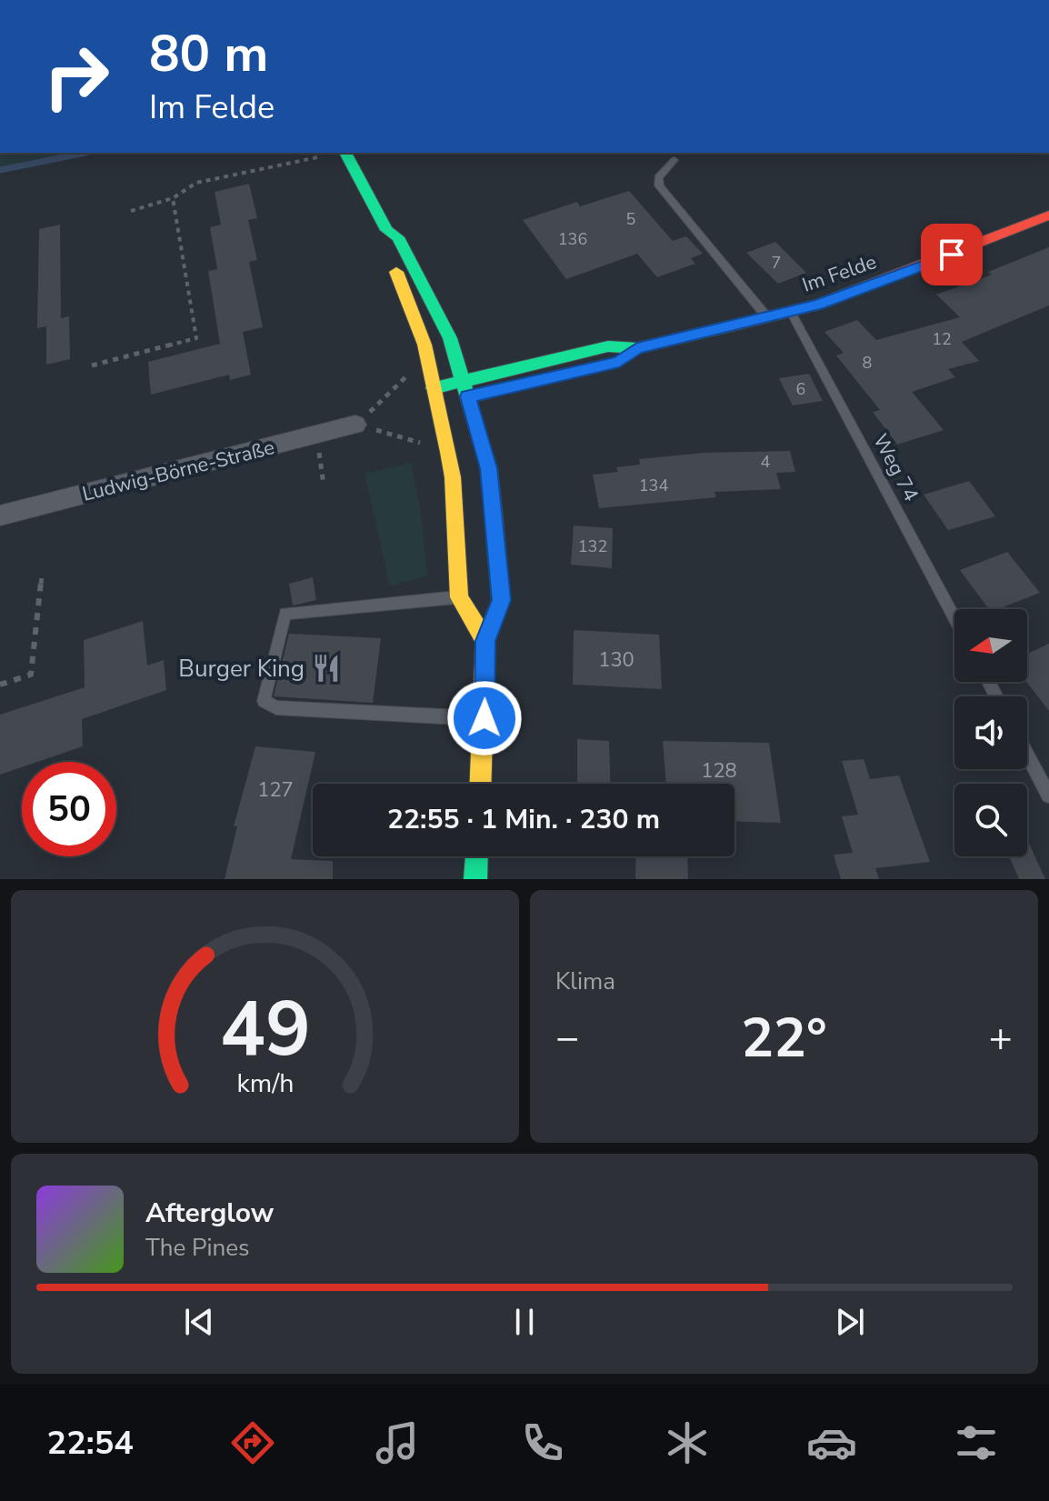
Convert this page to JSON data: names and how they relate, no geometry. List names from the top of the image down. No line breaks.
{"streets":{"main road":["Im Felde"],"street":["Ludwig-Börne-Straße"],"lane":["Weg 74"]},"crossings":[["Im Felde","Weg 74"]],"places":{"restaurant":["Burger King"]},"house_numbers":["5","136","7","12","8","6","4","134","132","130","128","127"],"north":"left","page":{"turn":["80 m","Im Felde"],"limit":"50","trip":"22:55 · 1 Min. · 230 m","tile":"Klima","heat":["−","22°","+"],"song":["Afterglow","The Pines"],"tabs":"22:54","gauge":["49","km/h"]}}
